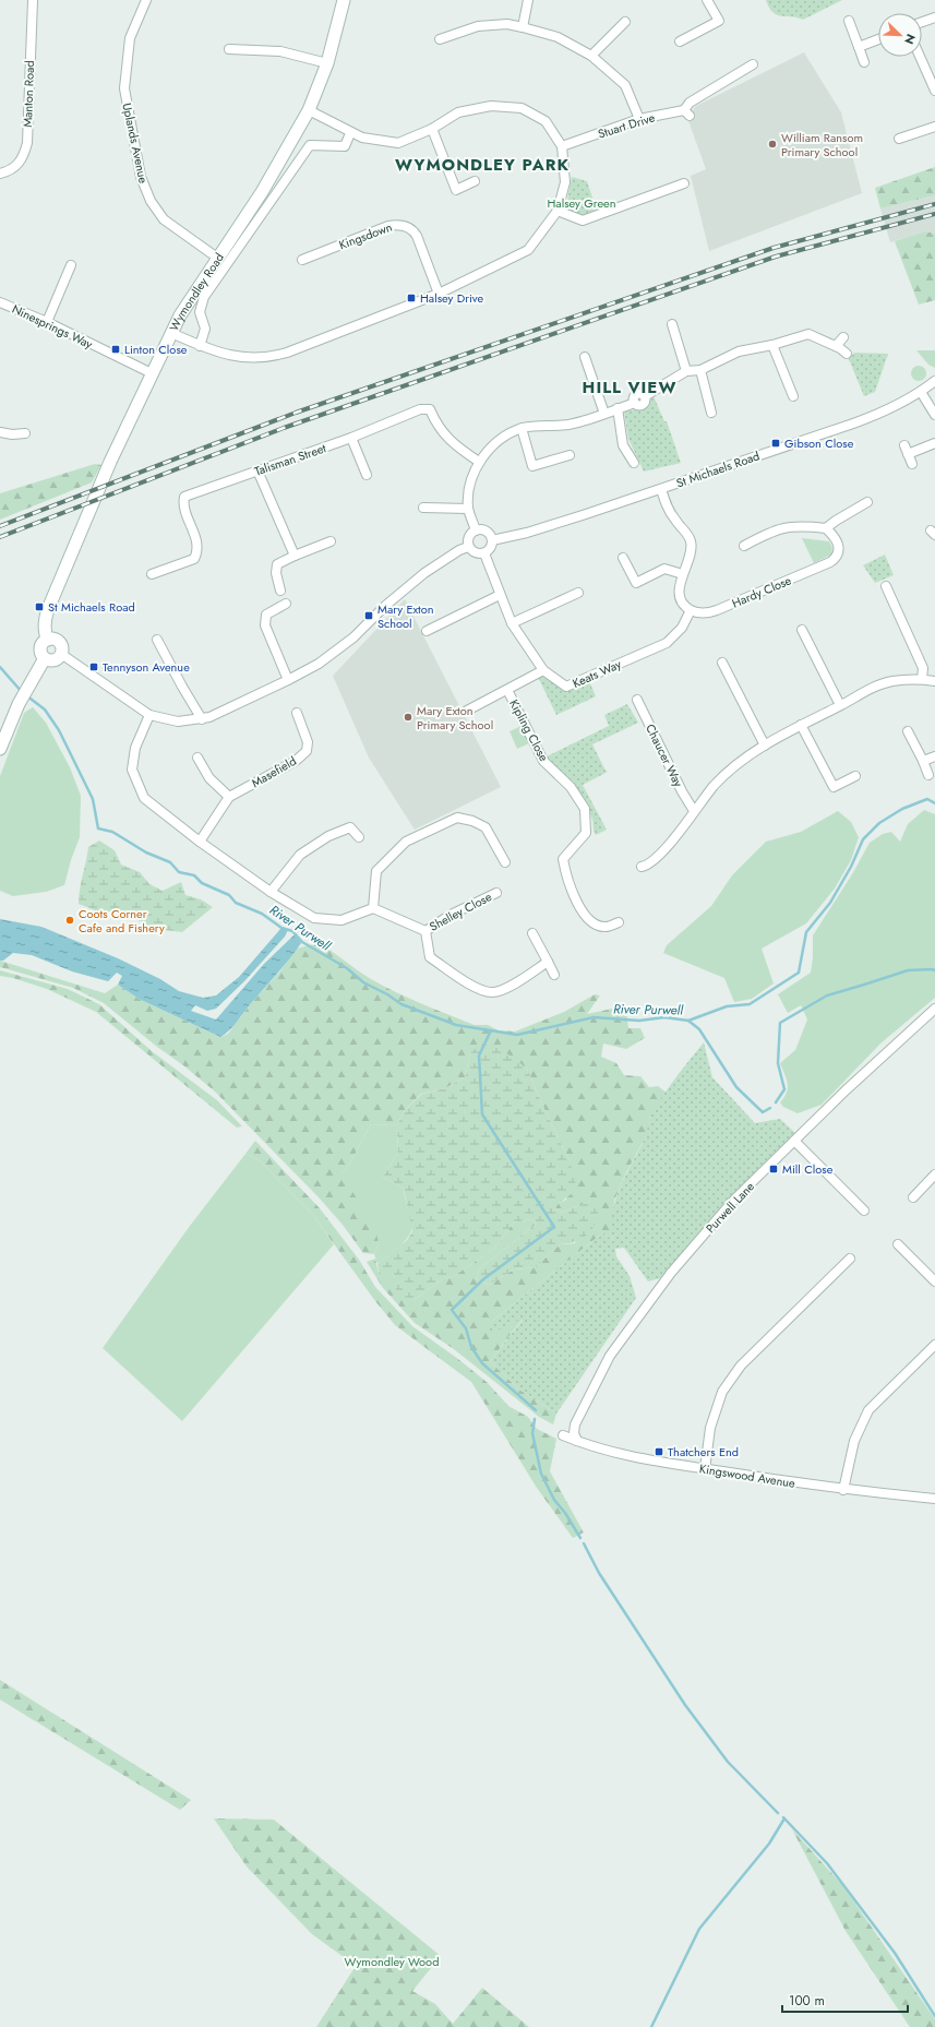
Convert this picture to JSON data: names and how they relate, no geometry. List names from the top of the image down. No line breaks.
{"streets":{"street":["Manton Road","Stuart Drive","Uplands Avenue","Kingsdown","Wymondley Road","Ninesprings Way","Talisman Street","St Michaels Road","Hardy Close","Keats Way","Kipling Close","Chaucer Way","Masefield","Shelley Close","Purwell Lane","Kingswood Avenue"]},"crossings":[["Uplands Avenue","Wymondley Road"],["Wymondley Road","Ninesprings Way"],["St Michaels Road","Keats Way"],["Hardy Close","Keats Way"],["Keats Way","Kipling Close"],["Purwell Lane","Kingswood Avenue"]],"districts":["WYMONDLEY PARK","HILL VIEW"],"water":["River Purwell"],"parks":["Halsey Green","Wymondley Wood"],"places":{"other":["William Ransom Primary School","Mary Exton Primary School","Coots Corner Cafe and Fishery"],"transit":["Halsey Drive","Linton Close","Gibson Close","St Michaels Road","Mary Exton School","Tennyson Avenue","Mill Close","Thatchers End"]},"scale_bar":"100 m","north":"bottom right"}
